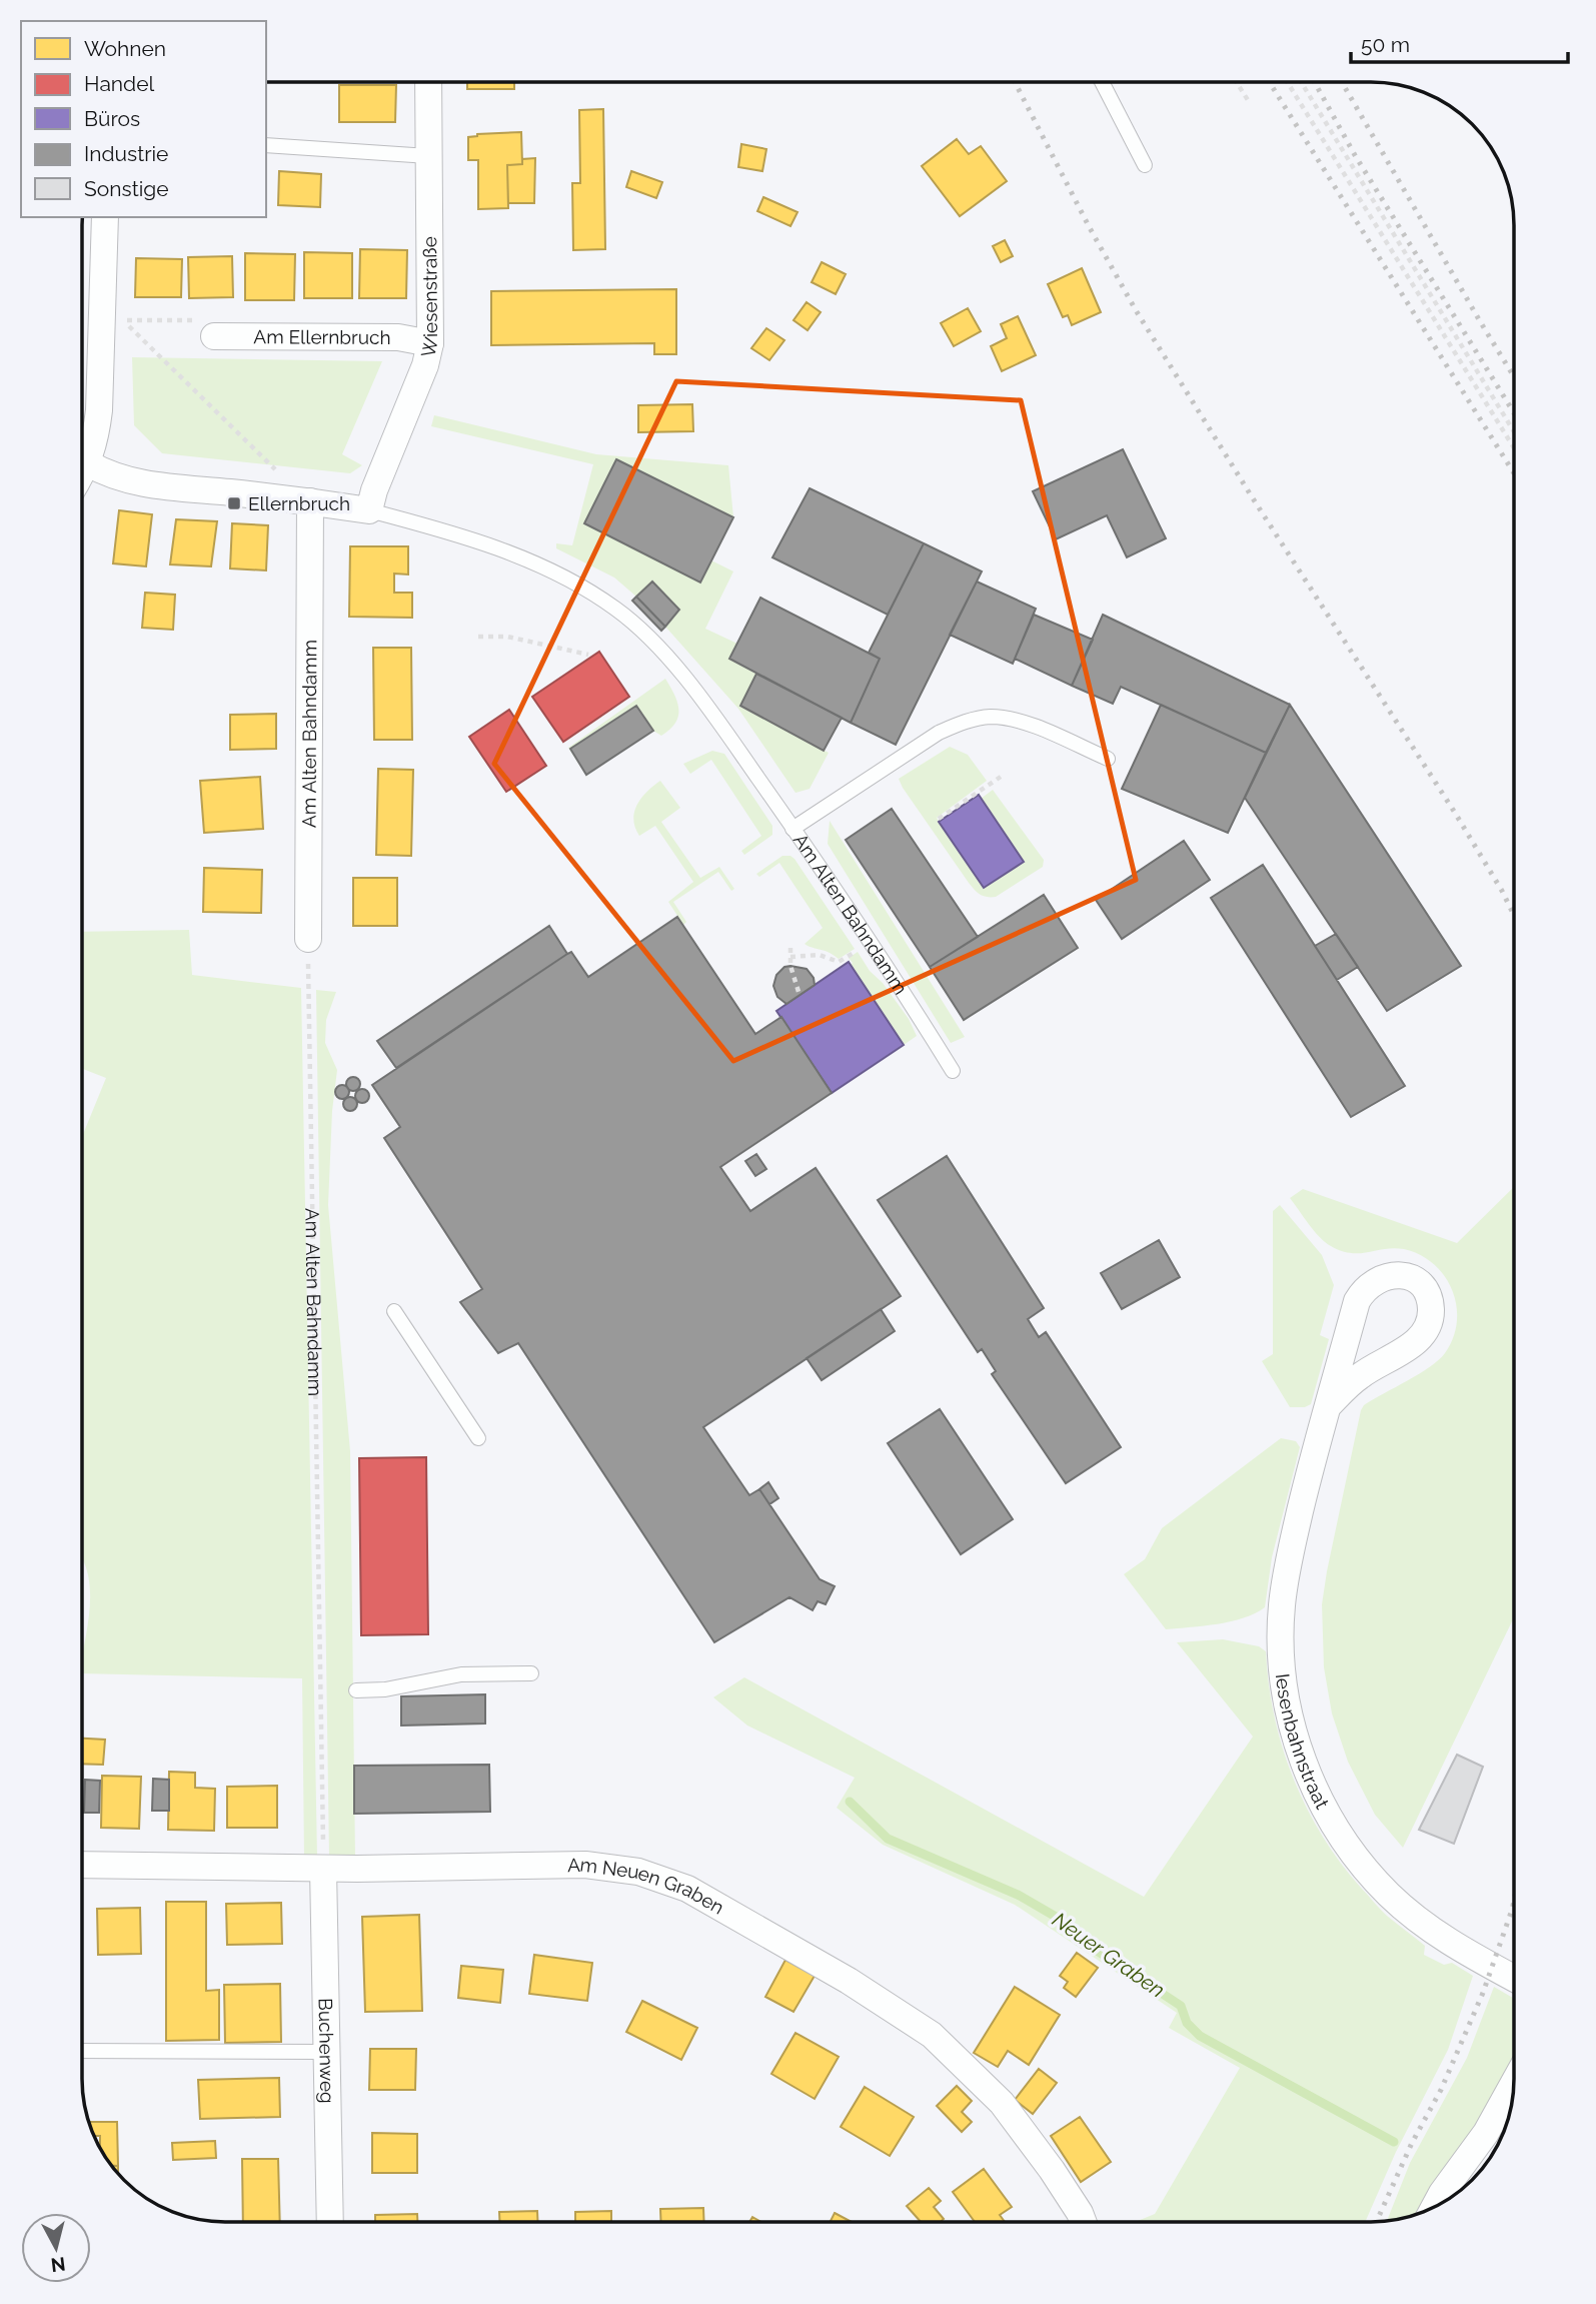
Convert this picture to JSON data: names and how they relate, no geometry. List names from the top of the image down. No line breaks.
{"streets":{"street":["Wiesenstraße","Am Ellernbruch","Am Alten Bahndamm","Iesenbahnstraat","Am Neuen Graben","Buchenweg"]},"crossings":[["Wiesenstraße","Am Ellernbruch"],["Wiesenstraße","Am Alten Bahndamm"],["Am Alten Bahndamm","Am Neuen Graben"],["Am Alten Bahndamm","Buchenweg"],["Am Neuen Graben","Buchenweg"]],"water":["Neuer Graben"],"places":{"transit":["Ellernbruch"]},"legend":["Wohnen","Handel","Büros","Industrie","Sonstige"],"scale_bar":"50 m","north":"bottom"}
